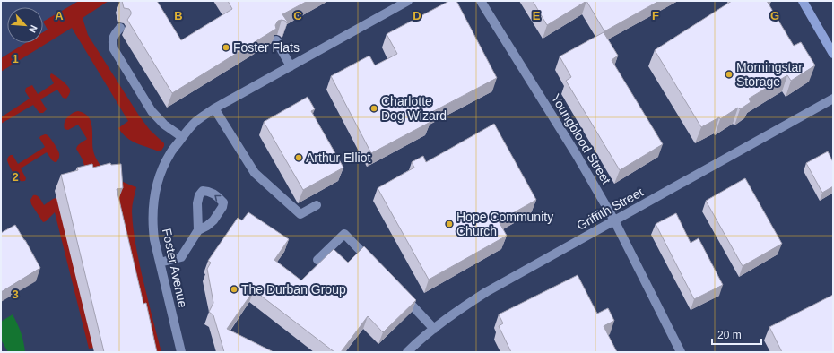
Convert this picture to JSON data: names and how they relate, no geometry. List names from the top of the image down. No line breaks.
{"streets":{"street":["Youngblood Street","Griffith Street","Foster Avenue"]},"crossings":[["Youngblood Street","Griffith Street"]],"places":["Foster Flats","Morningstar Storage","Charlotte Dog Wizard","Arthur Elliot","Hope Community Church","The Durban Group"],"scale_bar":"20 m","north":"bottom right","grid":{"columns":["A","B","C","D","E","F","G"],"rows":["1","2","3"]}}
